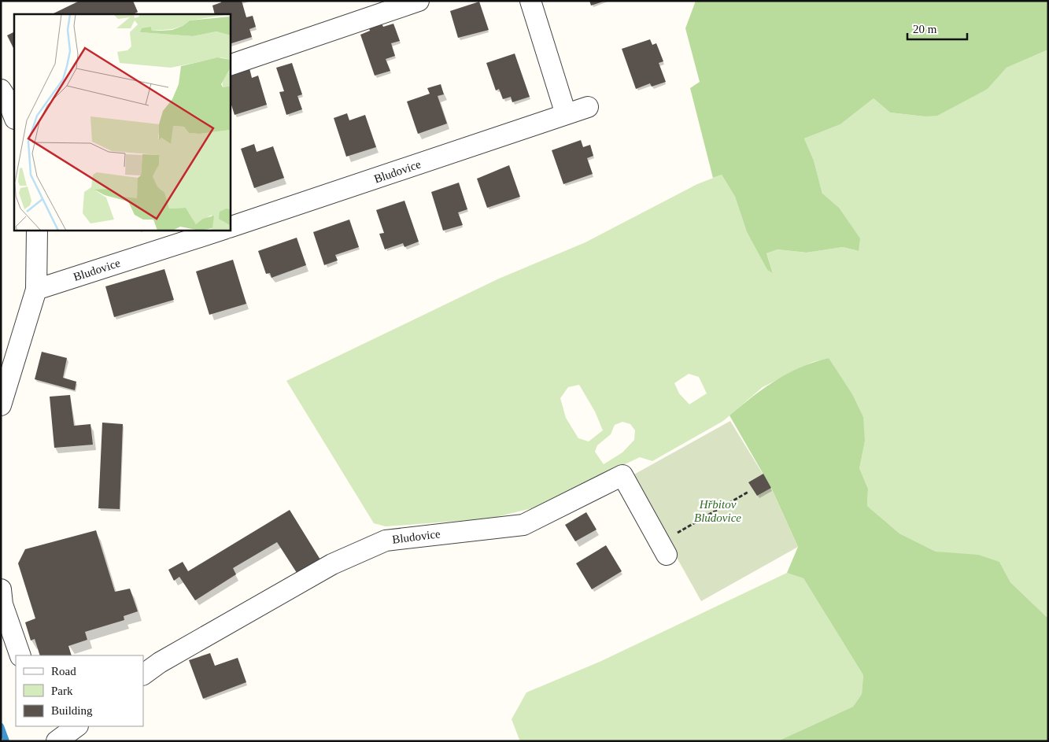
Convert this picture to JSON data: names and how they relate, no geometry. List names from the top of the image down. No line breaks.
{"streets":{"street":["Bludovice"]},"parks":["Hřbitov Bludovice"],"legend":["Road","Park","Building"],"scale_bar":"20 m"}
